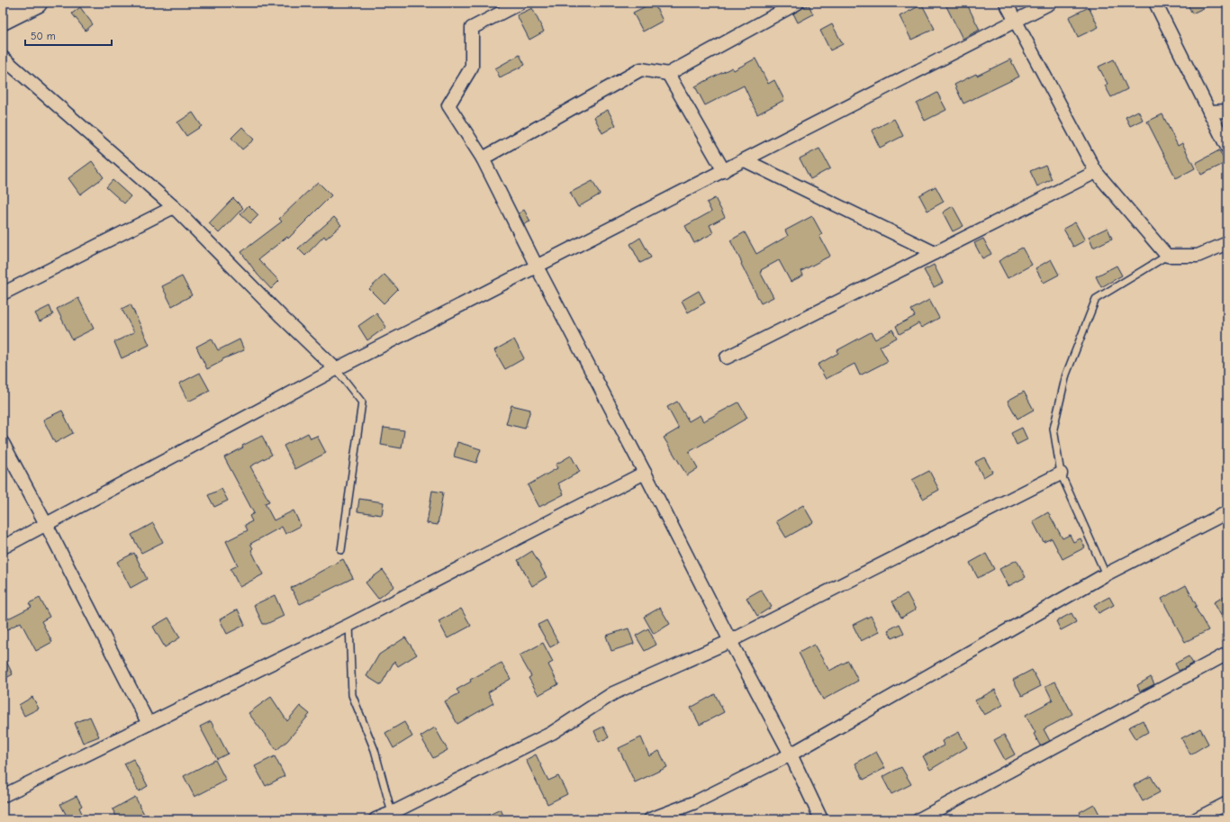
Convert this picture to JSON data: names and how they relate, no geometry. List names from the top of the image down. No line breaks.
{"scale_bar":"50 m"}
